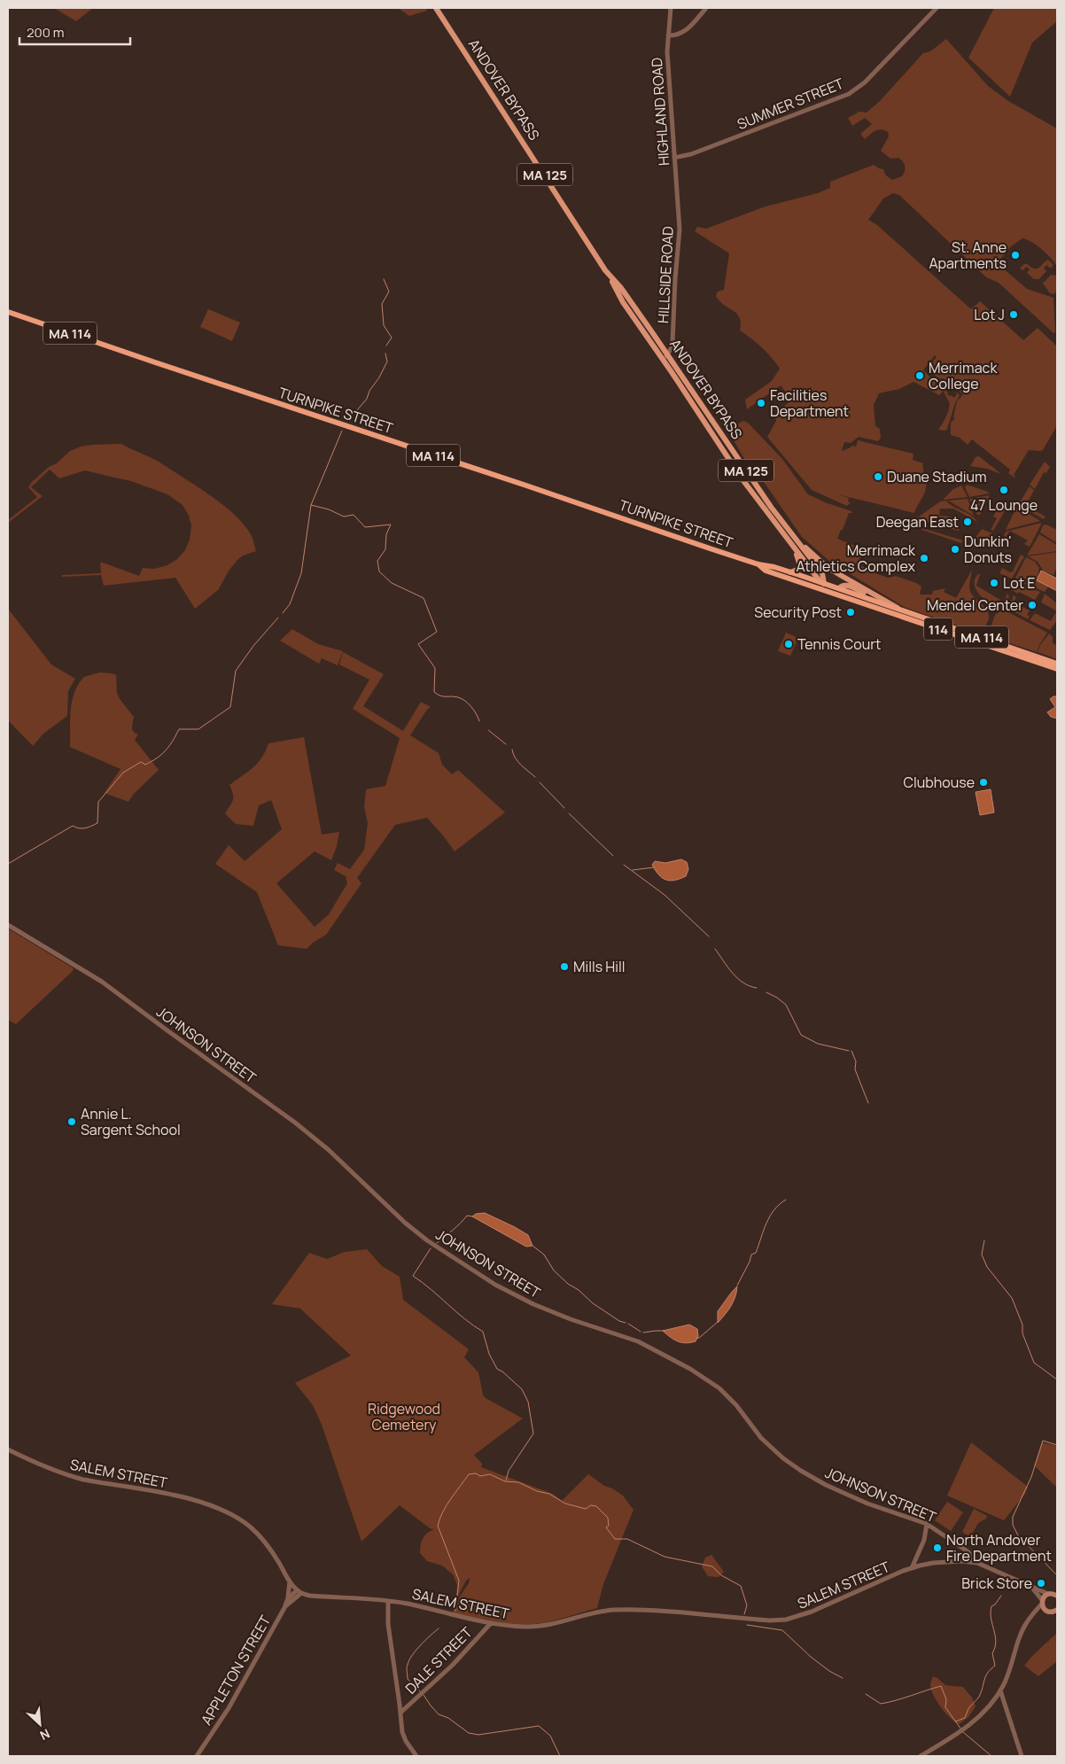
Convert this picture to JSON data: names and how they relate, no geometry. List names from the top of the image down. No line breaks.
{"streets":{"highway":["MA 114","TURNPIKE STREET","114"],"main road":["ANDOVER BYPASS","MA 125"],"street":["SUMMER STREET","HIGHLAND ROAD","HILLSIDE ROAD","JOHNSON STREET","SALEM STREET","DALE STREET","APPLETON STREET"]},"crossings":[["ANDOVER BYPASS","MA 125"],["ANDOVER BYPASS","HILLSIDE ROAD"],["ANDOVER BYPASS","TURNPIKE STREET"],["SUMMER STREET","HIGHLAND ROAD"],["HIGHLAND ROAD","HILLSIDE ROAD"],["MA 125","TURNPIKE STREET"],["JOHNSON STREET","SALEM STREET"],["SALEM STREET","DALE STREET"],["SALEM STREET","APPLETON STREET"]],"parks":["Ridgewood Cemetery"],"places":["St. Anne Apartments","Lot J","Merrimack College","Facilities Department","Duane Stadium","47 Lounge","Deegan East","Dunkin' Donuts","Merrimack Athletics Complex","Lot E","Mendel Center","Security Post","Tennis Court","Clubhouse","Mills Hill","Annie L. Sargent School","North Andover Fire Department","Brick Store"],"scale_bar":"200 m","north":"bottom right"}
